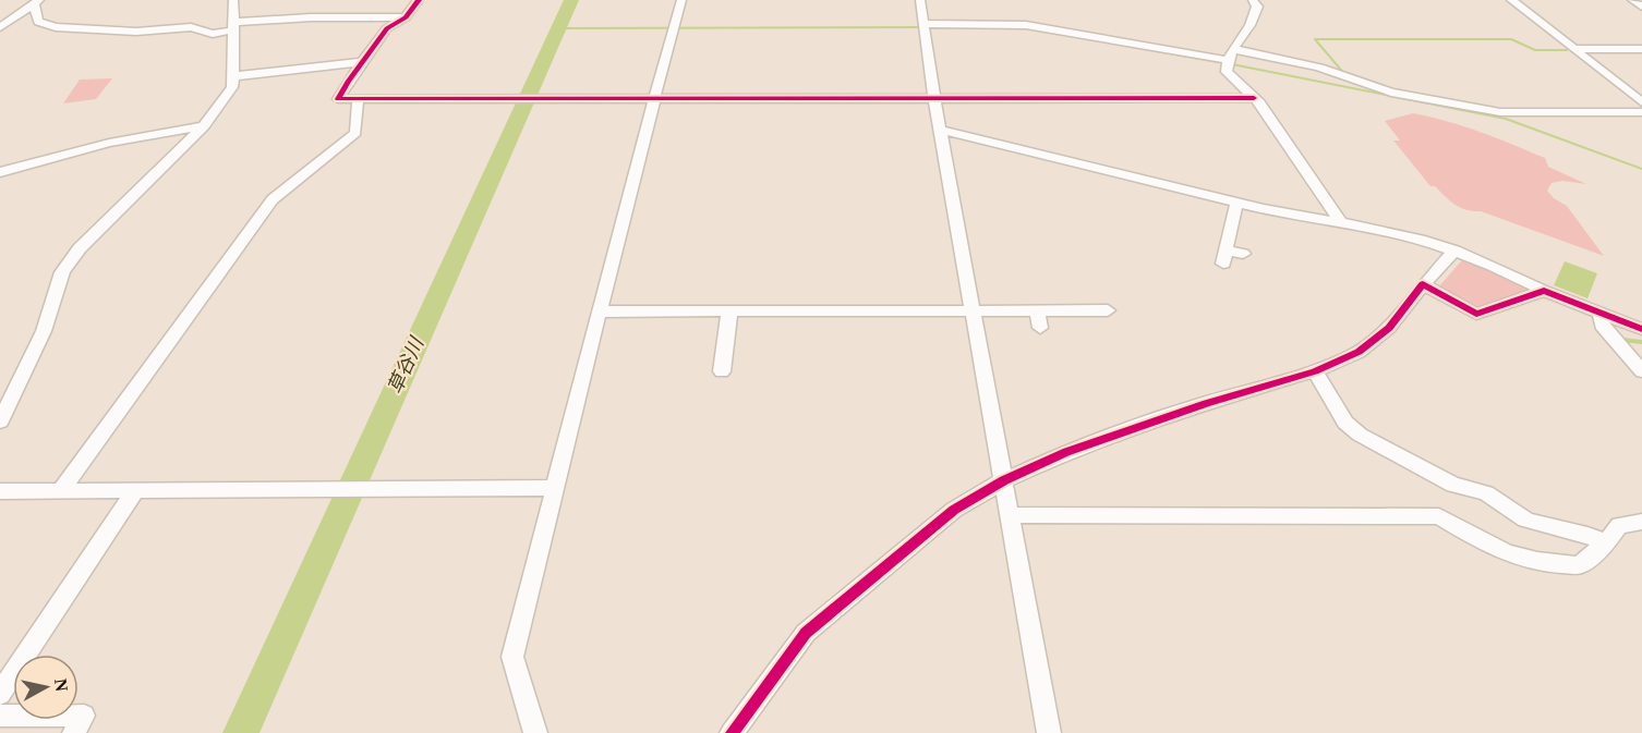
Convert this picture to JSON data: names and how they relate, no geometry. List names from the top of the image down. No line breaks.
{"water":["草谷川"],"north":"right"}
